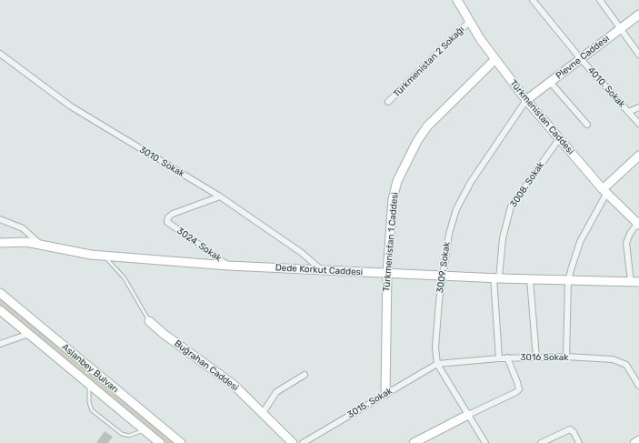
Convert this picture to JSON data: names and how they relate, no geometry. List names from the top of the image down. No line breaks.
{"streets":{"street":["Plevne Caddesi","Türkmenistan 2 Sokağı","4010. Sokak","Türkmenistan Caddesi","3010. Sokak","3008. Sokak","Türkmenistan 1 Caddesi","3024. Sokak","3009. Sokak","Dede Korkut Caddesi","3016 Sokak","Buğrahan Caddesi","Aslanbey Bulvarı","3015. Sokak"]},"crossings":[["Plevne Caddesi","4010. Sokak"],["Plevne Caddesi","Türkmenistan Caddesi"],["Plevne Caddesi","3009. Sokak"],["Türkmenistan 2 Sokağı","Türkmenistan Caddesi"],["Türkmenistan Caddesi","3008. Sokak"],["Türkmenistan Caddesi","Türkmenistan 1 Caddesi"],["Türkmenistan Caddesi","3009. Sokak"],["3010. Sokak","3024. Sokak"],["3010. Sokak","Dede Korkut Caddesi"],["3008. Sokak","Dede Korkut Caddesi"],["3008. Sokak","3016 Sokak"],["Türkmenistan 1 Caddesi","Dede Korkut Caddesi"],["Türkmenistan 1 Caddesi","3015. Sokak"],["3024. Sokak","Dede Korkut Caddesi"],["3009. Sokak","Dede Korkut Caddesi"],["3009. Sokak","3016 Sokak"],["3009. Sokak","3015. Sokak"],["3016 Sokak","3015. Sokak"]]}
